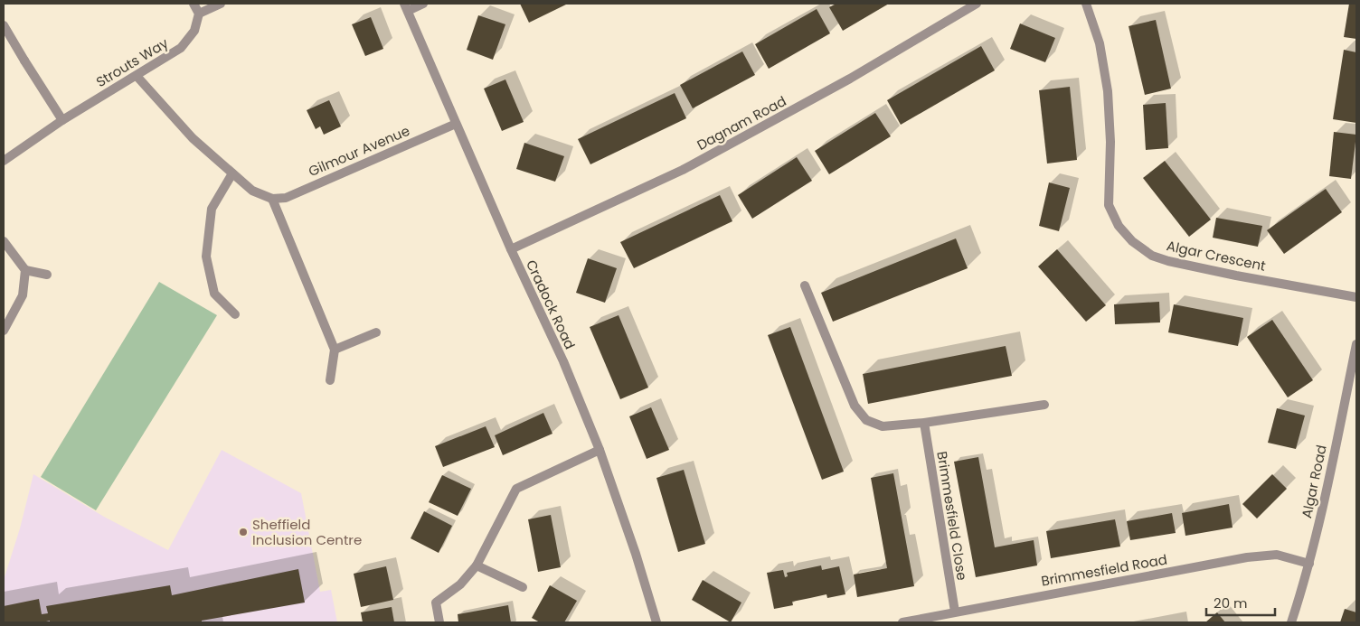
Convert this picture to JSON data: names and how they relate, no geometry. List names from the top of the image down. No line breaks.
{"streets":{"street":["Strouts Way","Dagnam Road","Gilmour Avenue","Algar Crescent","Cradock Road","Algar Road","Brimmesfield Close","Brimmesfield Road"]},"crossings":[["Dagnam Road","Cradock Road"],["Gilmour Avenue","Cradock Road"],["Algar Road","Brimmesfield Road"],["Brimmesfield Close","Brimmesfield Road"]],"places":["Sheffield Inclusion Centre"],"scale_bar":"20 m"}
